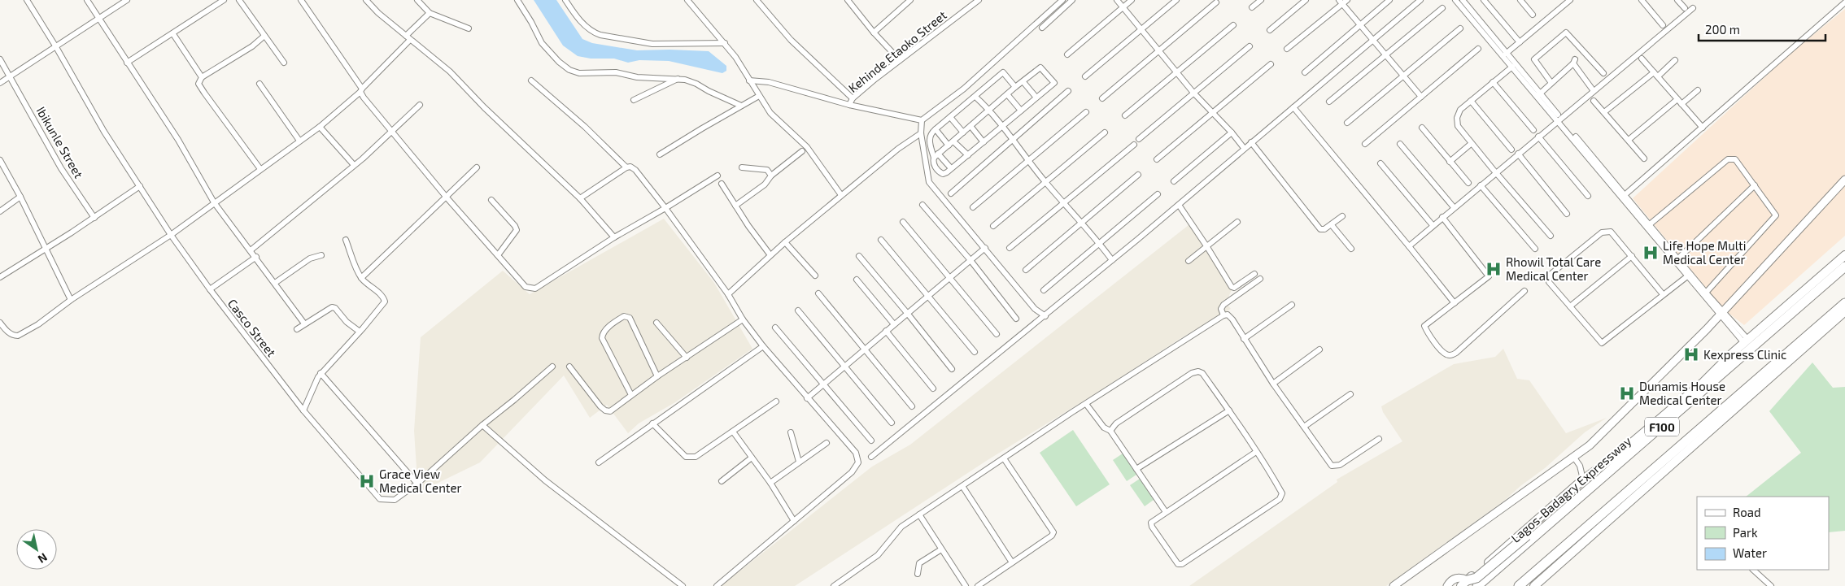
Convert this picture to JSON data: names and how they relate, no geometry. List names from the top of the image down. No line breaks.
{"streets":{"highway":["F100","Lagos-Badagry Expressway"],"street":["Kehinde Etaoko Street","Ibikunle Street","Casco Street"]},"places":{"hospital":["Life Hope Multi Medical Center","Rhowil Total Care Medical Center","Kexpress Clinic","Dunamis House Medical Center","Grace View Medical Center"]},"legend":["Road","Park","Water"],"scale_bar":"200 m","north":"bottom right"}
